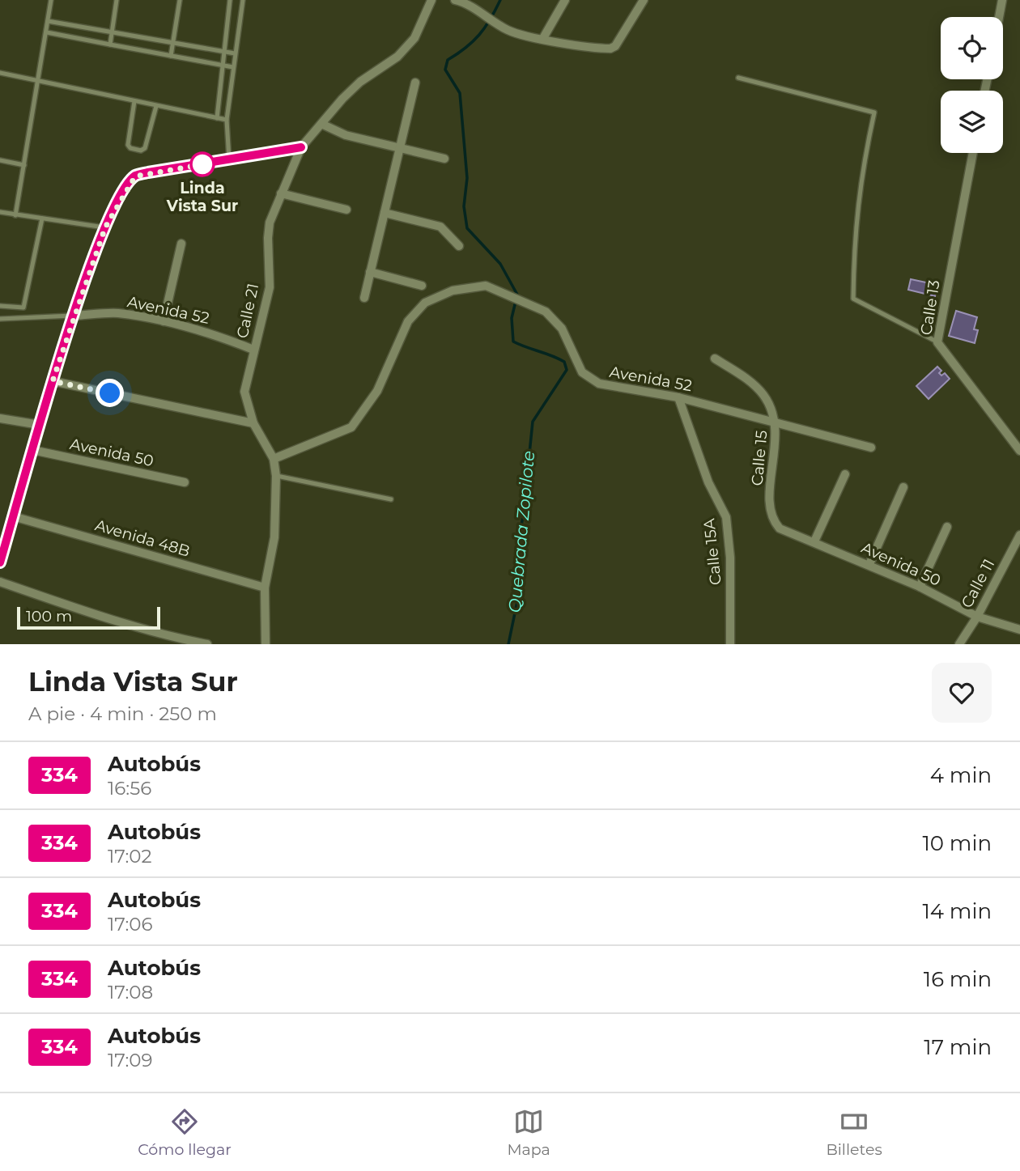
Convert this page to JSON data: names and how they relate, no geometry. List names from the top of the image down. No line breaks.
{"streets":{"street":["Calle 13","Avenida 52","Calle 21","Avenida 50","Calle 15","Avenida 48B","Calle 15A","Calle 11"]},"crossings":[["Avenida 52","Calle 21"],["Avenida 52","Calle 15"],["Avenida 52","Calle 15A"],["Calle 21","Avenida 48B"],["Avenida 50","Calle 15"],["Avenida 50","Calle 11"]],"water":["Quebrada Zopilote"],"places":["Linda Vista Sur"],"lines":["bus line 334"],"scale_bar":"100 m","page":{"scale":"100 m","heading":["Linda Vista Sur","A pie · 4 min · 250 m"],"list":[{"mark":"334","name":"Autobús","note":"16:56","value":"4 min"},{"mark":"334","name":"Autobús","note":"17:02","value":"10 min"},{"mark":"334","name":"Autobús","note":"17:06","value":"14 min"},{"mark":"334","name":"Autobús","note":"17:08","value":"16 min"},{"mark":"334","name":"Autobús","note":"17:09","value":"17 min"}],"tabs":["Cómo llegar","Mapa","Billetes"]}}
